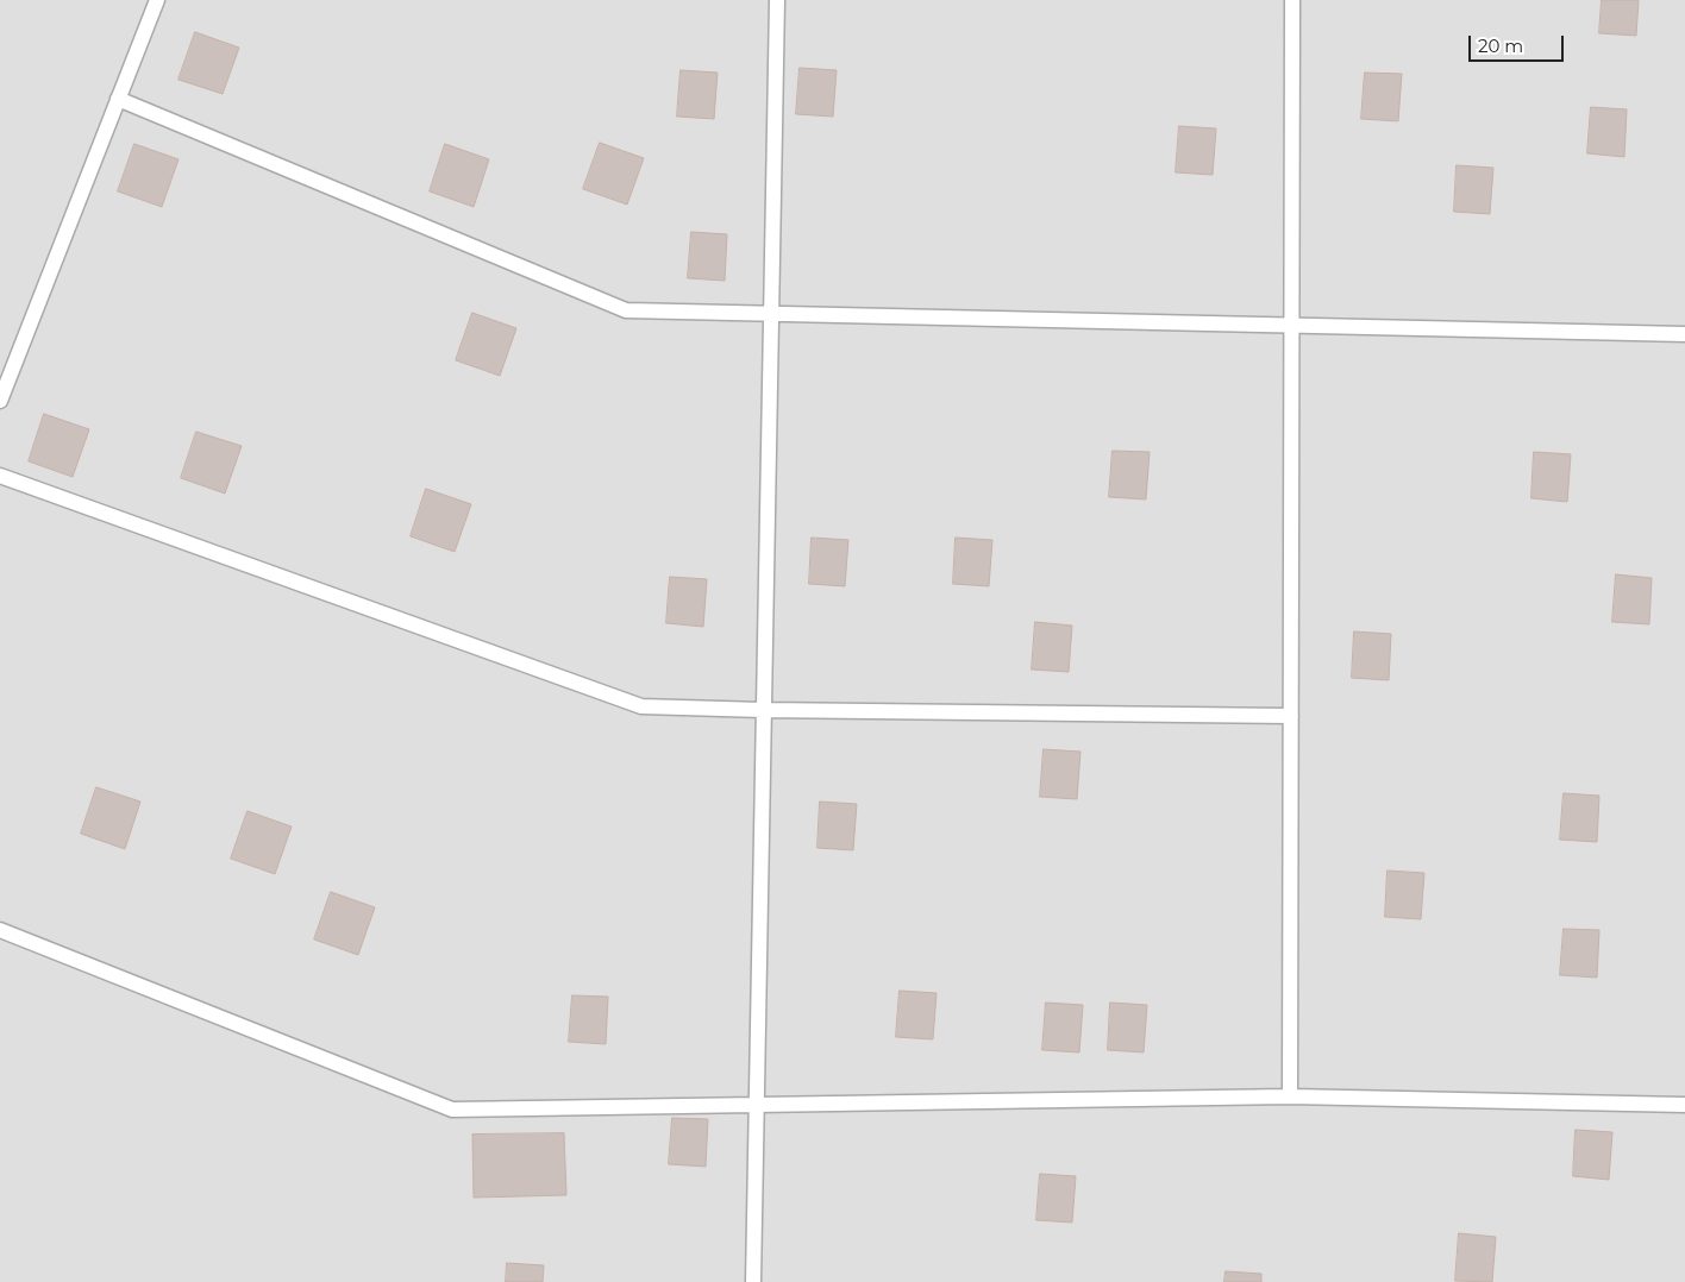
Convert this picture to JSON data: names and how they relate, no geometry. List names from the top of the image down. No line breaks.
{"scale_bar":"20 m"}
